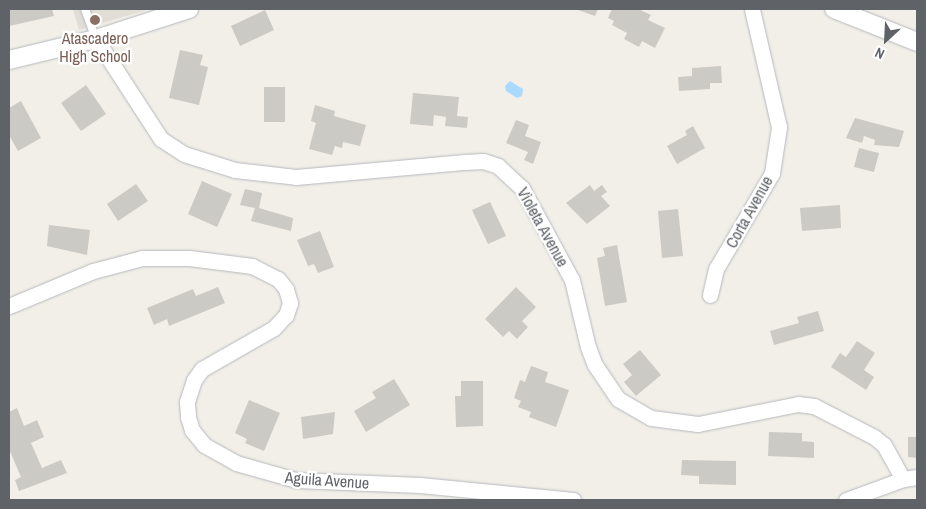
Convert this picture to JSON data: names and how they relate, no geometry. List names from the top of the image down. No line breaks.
{"streets":{"street":["Corta Avenue","Violeta Avenue","Aguila Avenue"]},"places":["Atascadero High School"],"north":"bottom left"}
